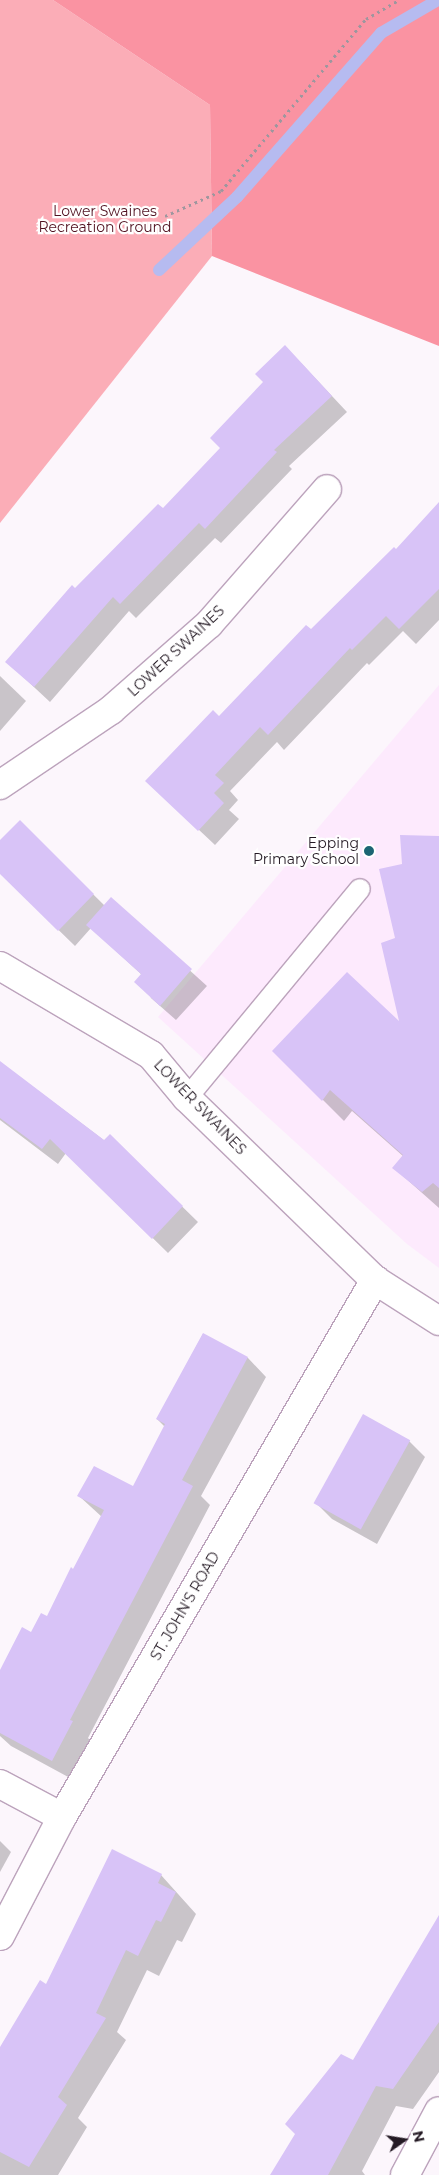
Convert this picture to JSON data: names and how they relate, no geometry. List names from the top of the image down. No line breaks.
{"streets":{"street":["LOWER SWAINES","ST. JOHN'S ROAD"]},"crossings":[["LOWER SWAINES","ST. JOHN'S ROAD"]],"parks":["Lower Swaines Recreation Ground"],"places":["Epping Primary School"],"north":"right"}
